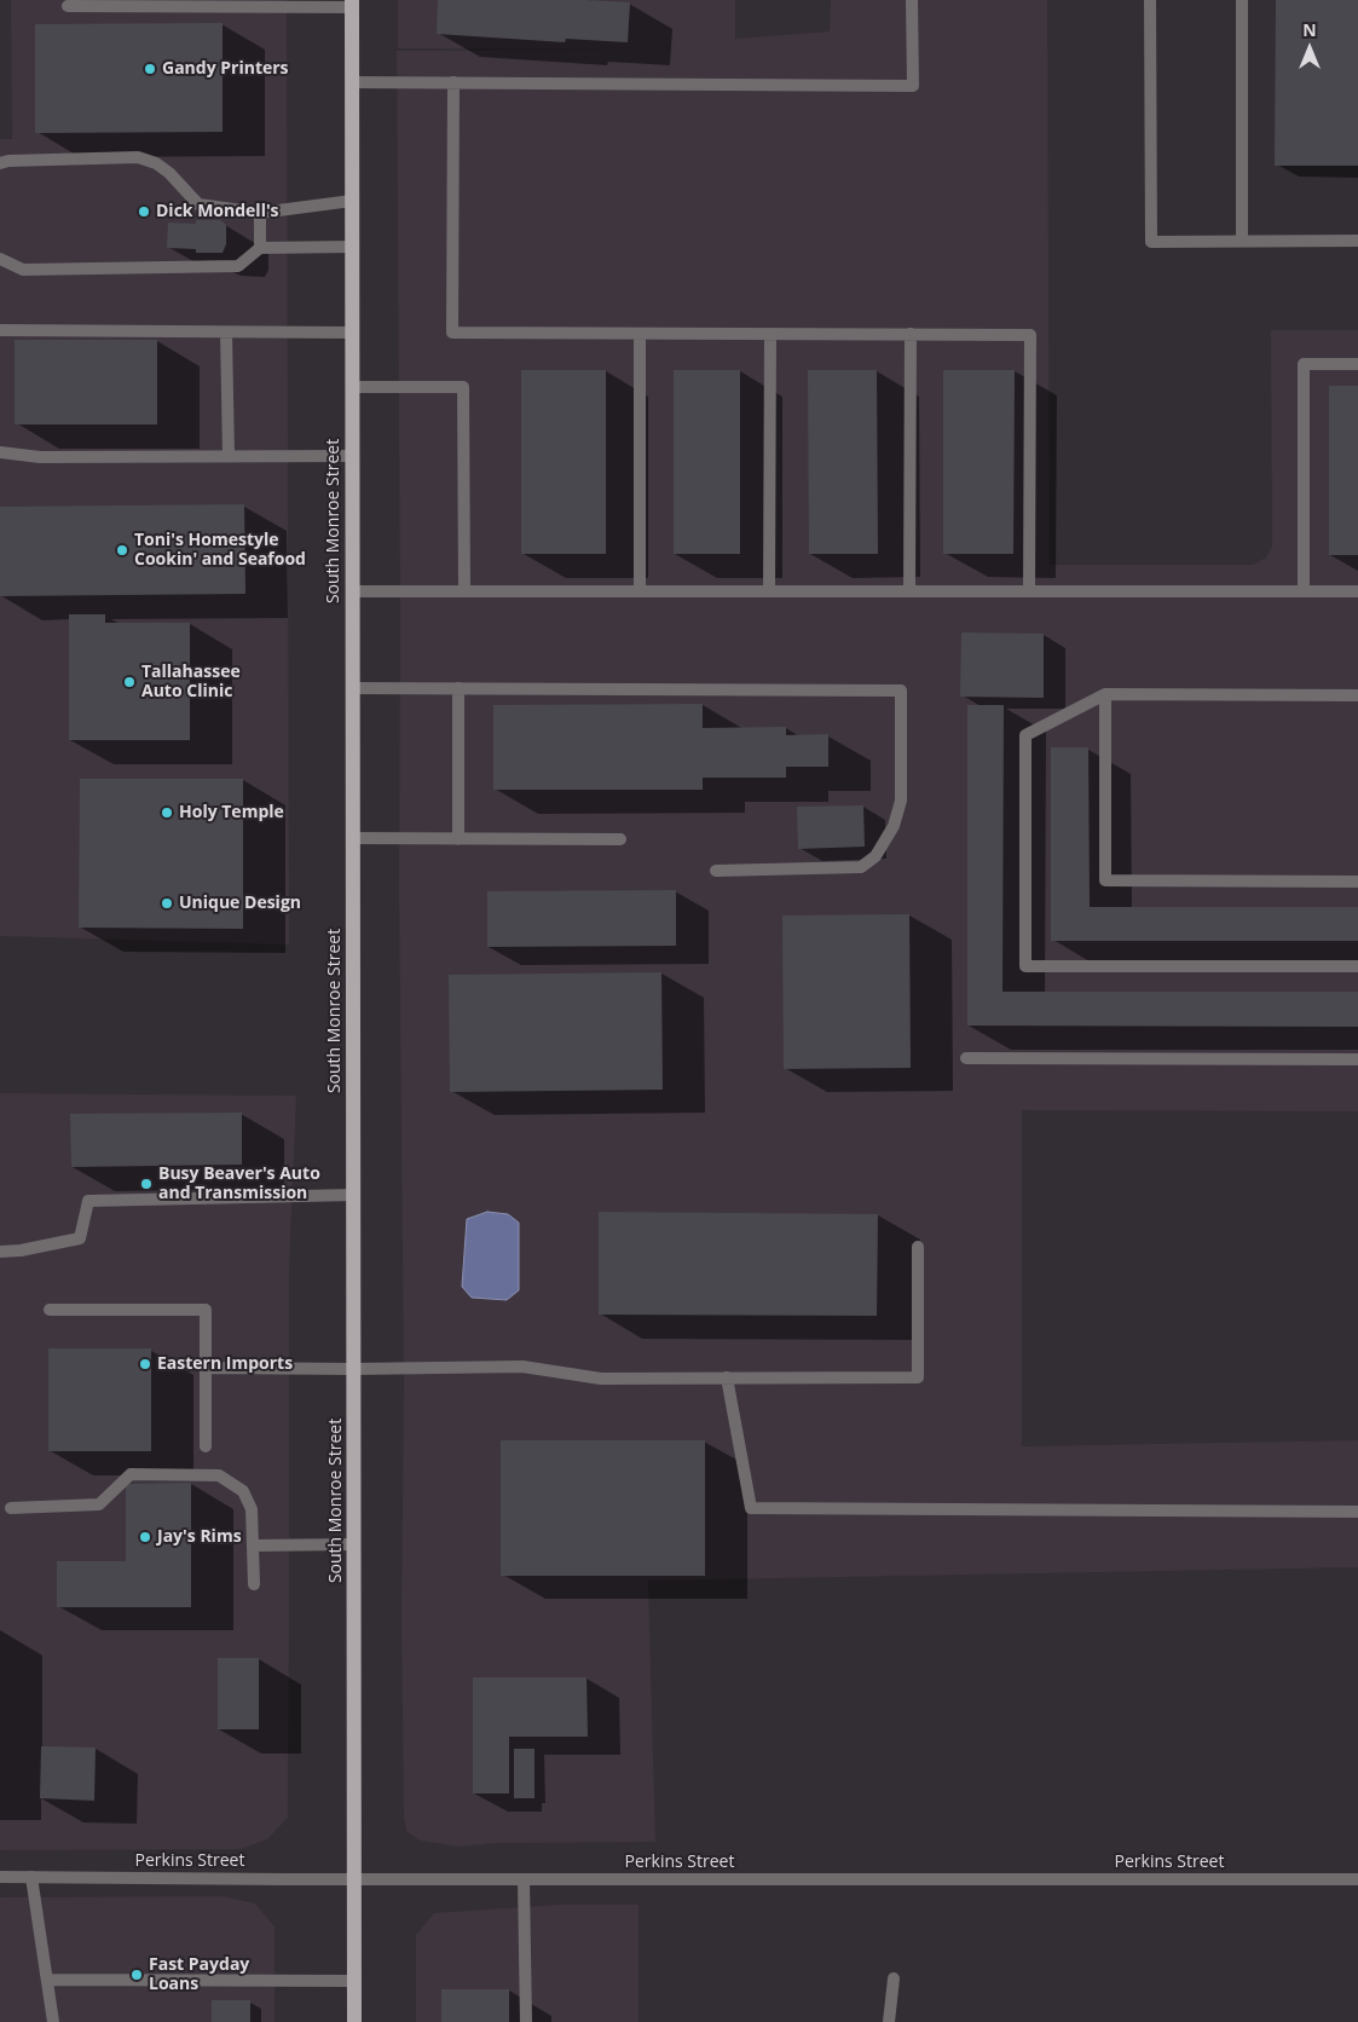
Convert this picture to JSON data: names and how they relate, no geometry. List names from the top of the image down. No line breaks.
{"streets":{"main road":["South Monroe Street"],"street":["Perkins Street"]},"crossings":[["South Monroe Street","Perkins Street"]],"places":["Gandy Printers","Dick Mondell's","Toni's Homestyle Cookin' and Seafood","Tallahassee Auto Clinic","Holy Temple","Unique Design","Busy Beaver's Auto and Transmission","Eastern Imports","Jay's Rims","Fast Payday Loans"],"north":"top"}
